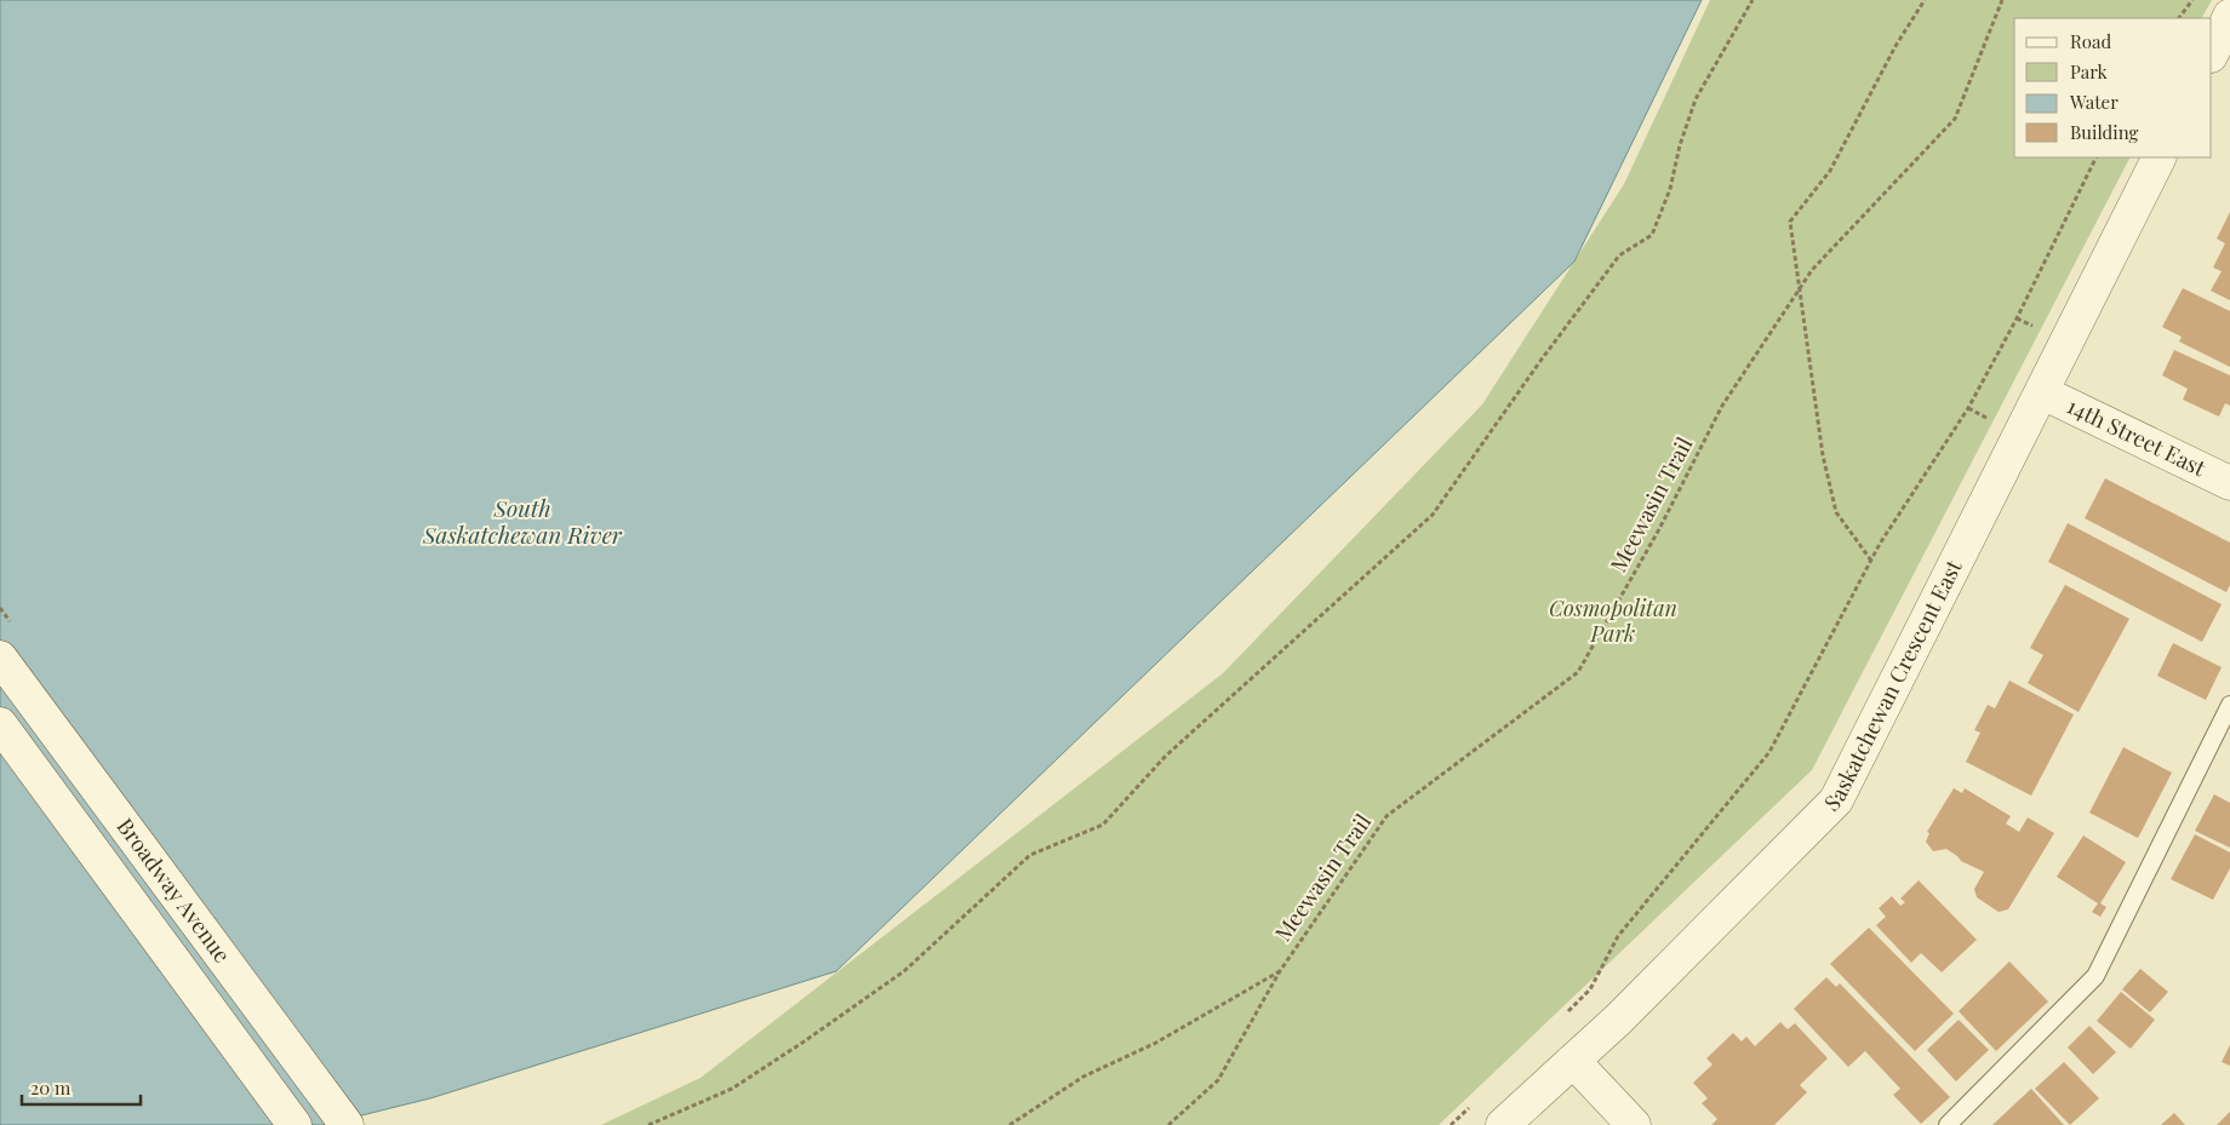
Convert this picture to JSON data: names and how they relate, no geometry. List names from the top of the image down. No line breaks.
{"streets":{"street":["14th Street East","Saskatchewan Crescent East","Broadway Avenue"],"path":["Meewasin Trail"]},"crossings":[["14th Street East","Saskatchewan Crescent East"]],"water":["South Saskatchewan River"],"parks":["Cosmopolitan Park"],"legend":["Road","Park","Water","Building"],"scale_bar":"20 m"}
